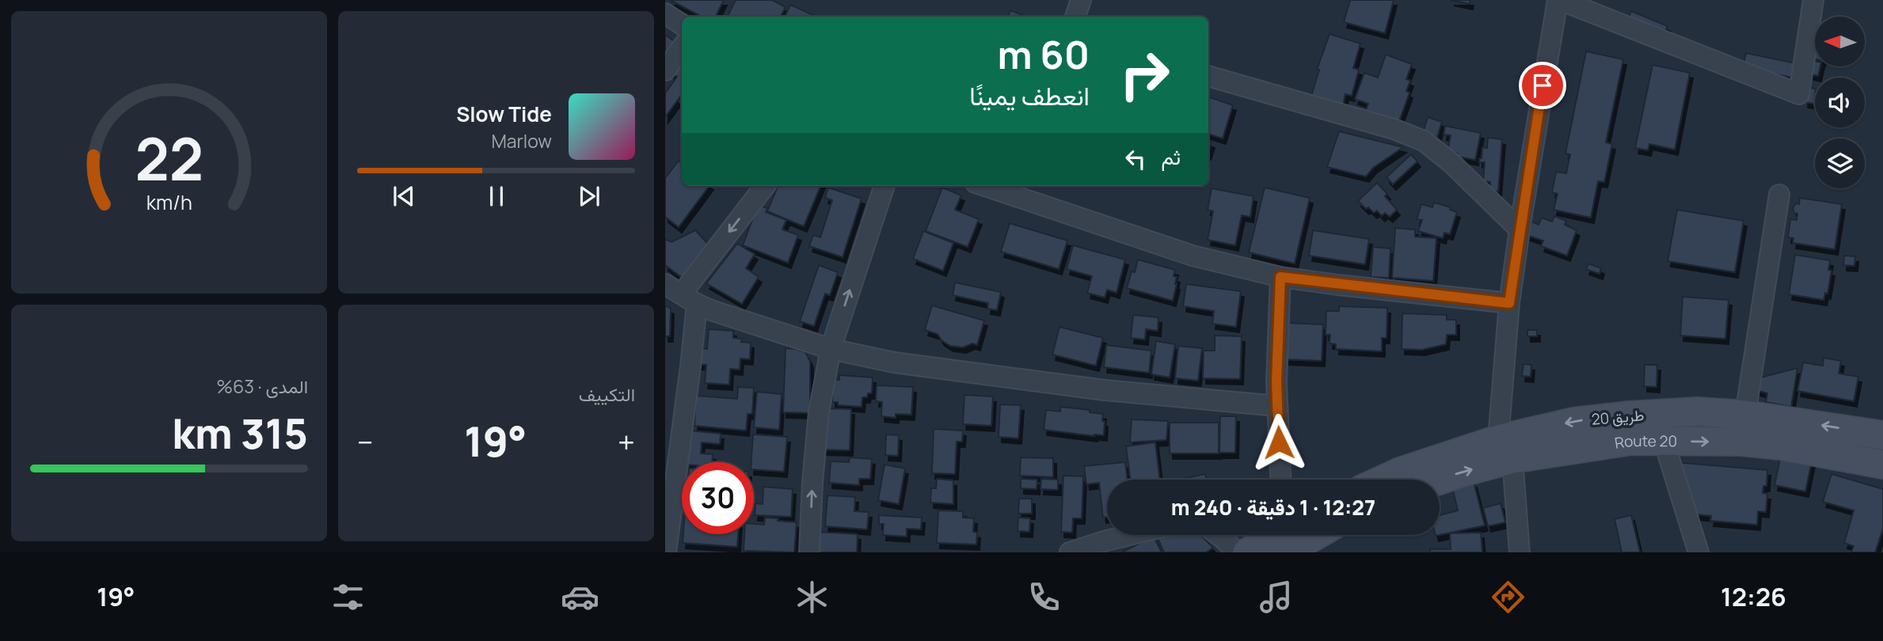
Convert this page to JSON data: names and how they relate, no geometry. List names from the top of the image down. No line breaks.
{"streets":{"main road":["طريق 20","Route 20"]},"crossings":[["طريق 20","Route 20"]],"one_way":["طريق 20","Route 20"],"north":"left","page":{"turn":["60 m","انعطف يمينًا"],"song":["Slow Tide","Marlow"],"then":"ثم","tile":["التكييف",["المدى · 63%","315 km"]],"heat":["−","19°","+"],"limit":"30","trip":"12:27 · 1 دقيقة · 240 m","tabs":["12:26","19°"],"gauge":["22","km/h"]}}
